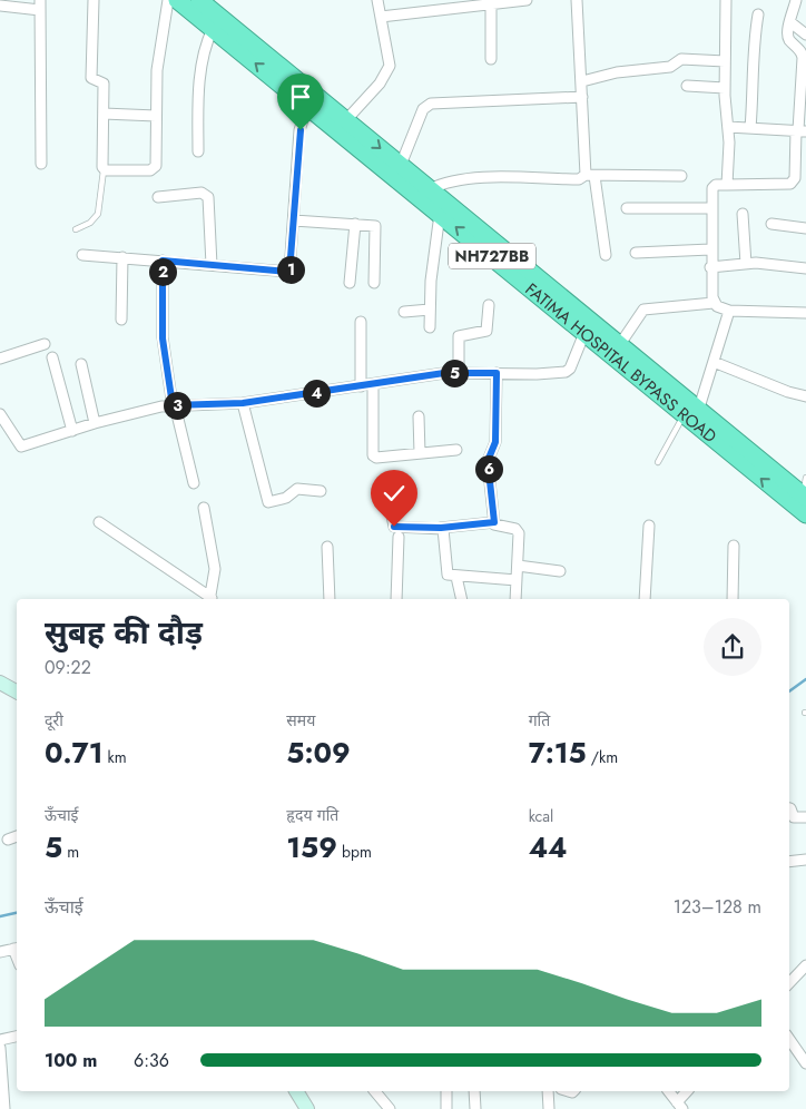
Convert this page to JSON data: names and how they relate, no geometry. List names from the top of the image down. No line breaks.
{"streets":{"highway":["NH727BB","FATIMA HOSPITAL BYPASS ROAD"]},"page":{"pins":["1","2","5","4","3","6"],"heading":["सुबह की दौड़","09:22"],"stats":[["दूरी","0.71 km"],["समय","5:09"],["गति","7:15 /km"],["ऊँचाई","5 m"],["हृदय गति","159 bpm"],["kcal","44"]],"chart":["ऊँचाई","123–128 m"],"list":[{"name":"100 m","note":"6:36"}]}}
